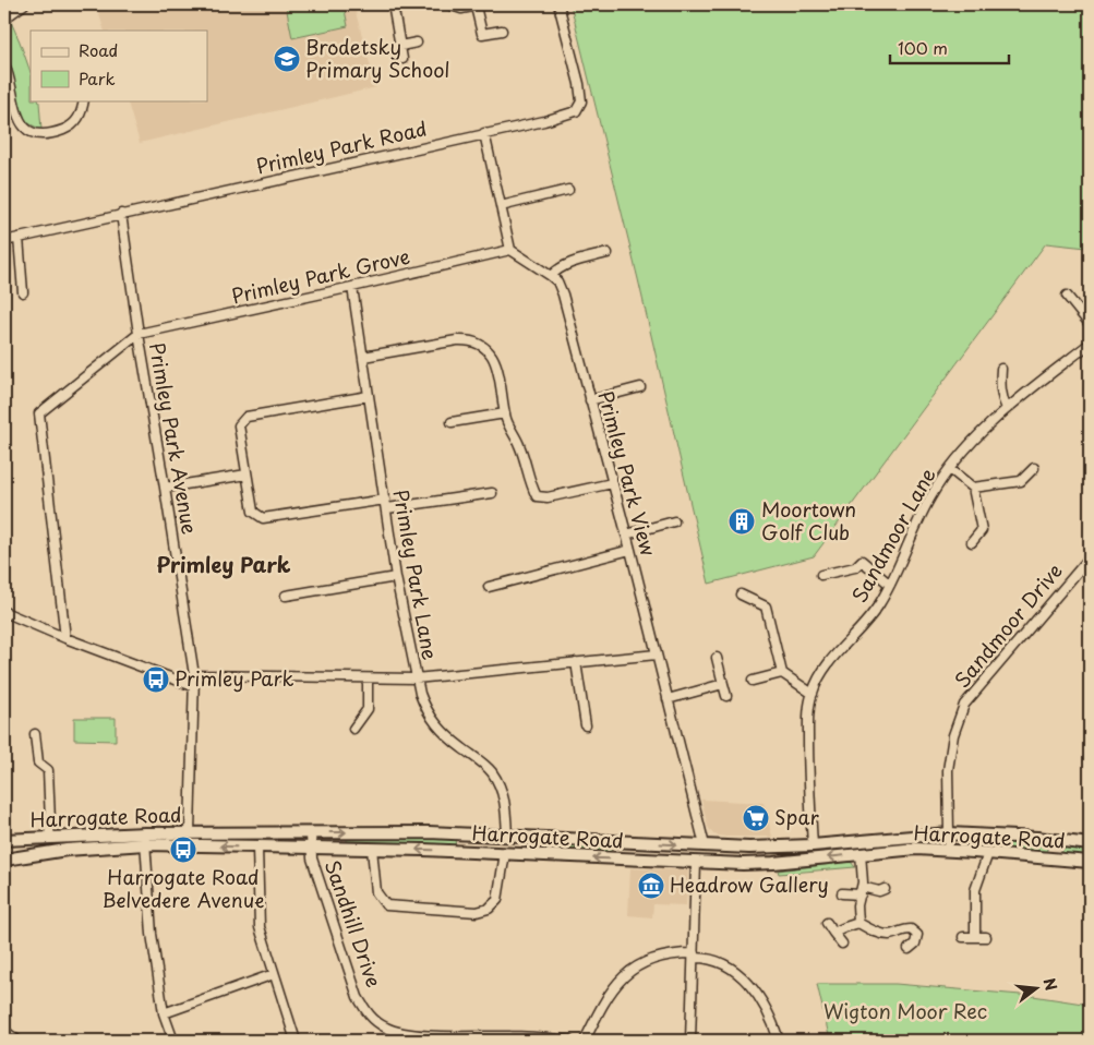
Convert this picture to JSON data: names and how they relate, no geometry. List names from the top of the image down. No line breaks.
{"streets":{"highway":["Harrogate Road"],"street":["Primley Park Road","Primley Park Grove","Primley Park Avenue","Primley Park View","Sandmoor Lane","Primley Park Lane","Sandmoor Drive","Sandhill Drive"]},"crossings":[["Primley Park Road","Primley Park Avenue"],["Primley Park Grove","Primley Park Avenue"],["Primley Park Grove","Primley Park View"],["Primley Park Grove","Primley Park Lane"],["Primley Park Avenue","Harrogate Road"],["Primley Park View","Harrogate Road"],["Sandmoor Lane","Harrogate Road"],["Primley Park Lane","Harrogate Road"],["Sandmoor Drive","Harrogate Road"],["Harrogate Road","Sandhill Drive"]],"districts":["Primley Park"],"parks":["Wigton Moor Rec"],"places":{"school or university":["Brodetsky Primary School"],"building":["Moortown Golf Club"],"bus stop":["Primley Park","Harrogate Road Belvedere Avenue"],"supermarket":["Spar"],"museum":["Headrow Gallery"]},"legend":["Road","Park"],"scale_bar":"100 m","north":"right"}
